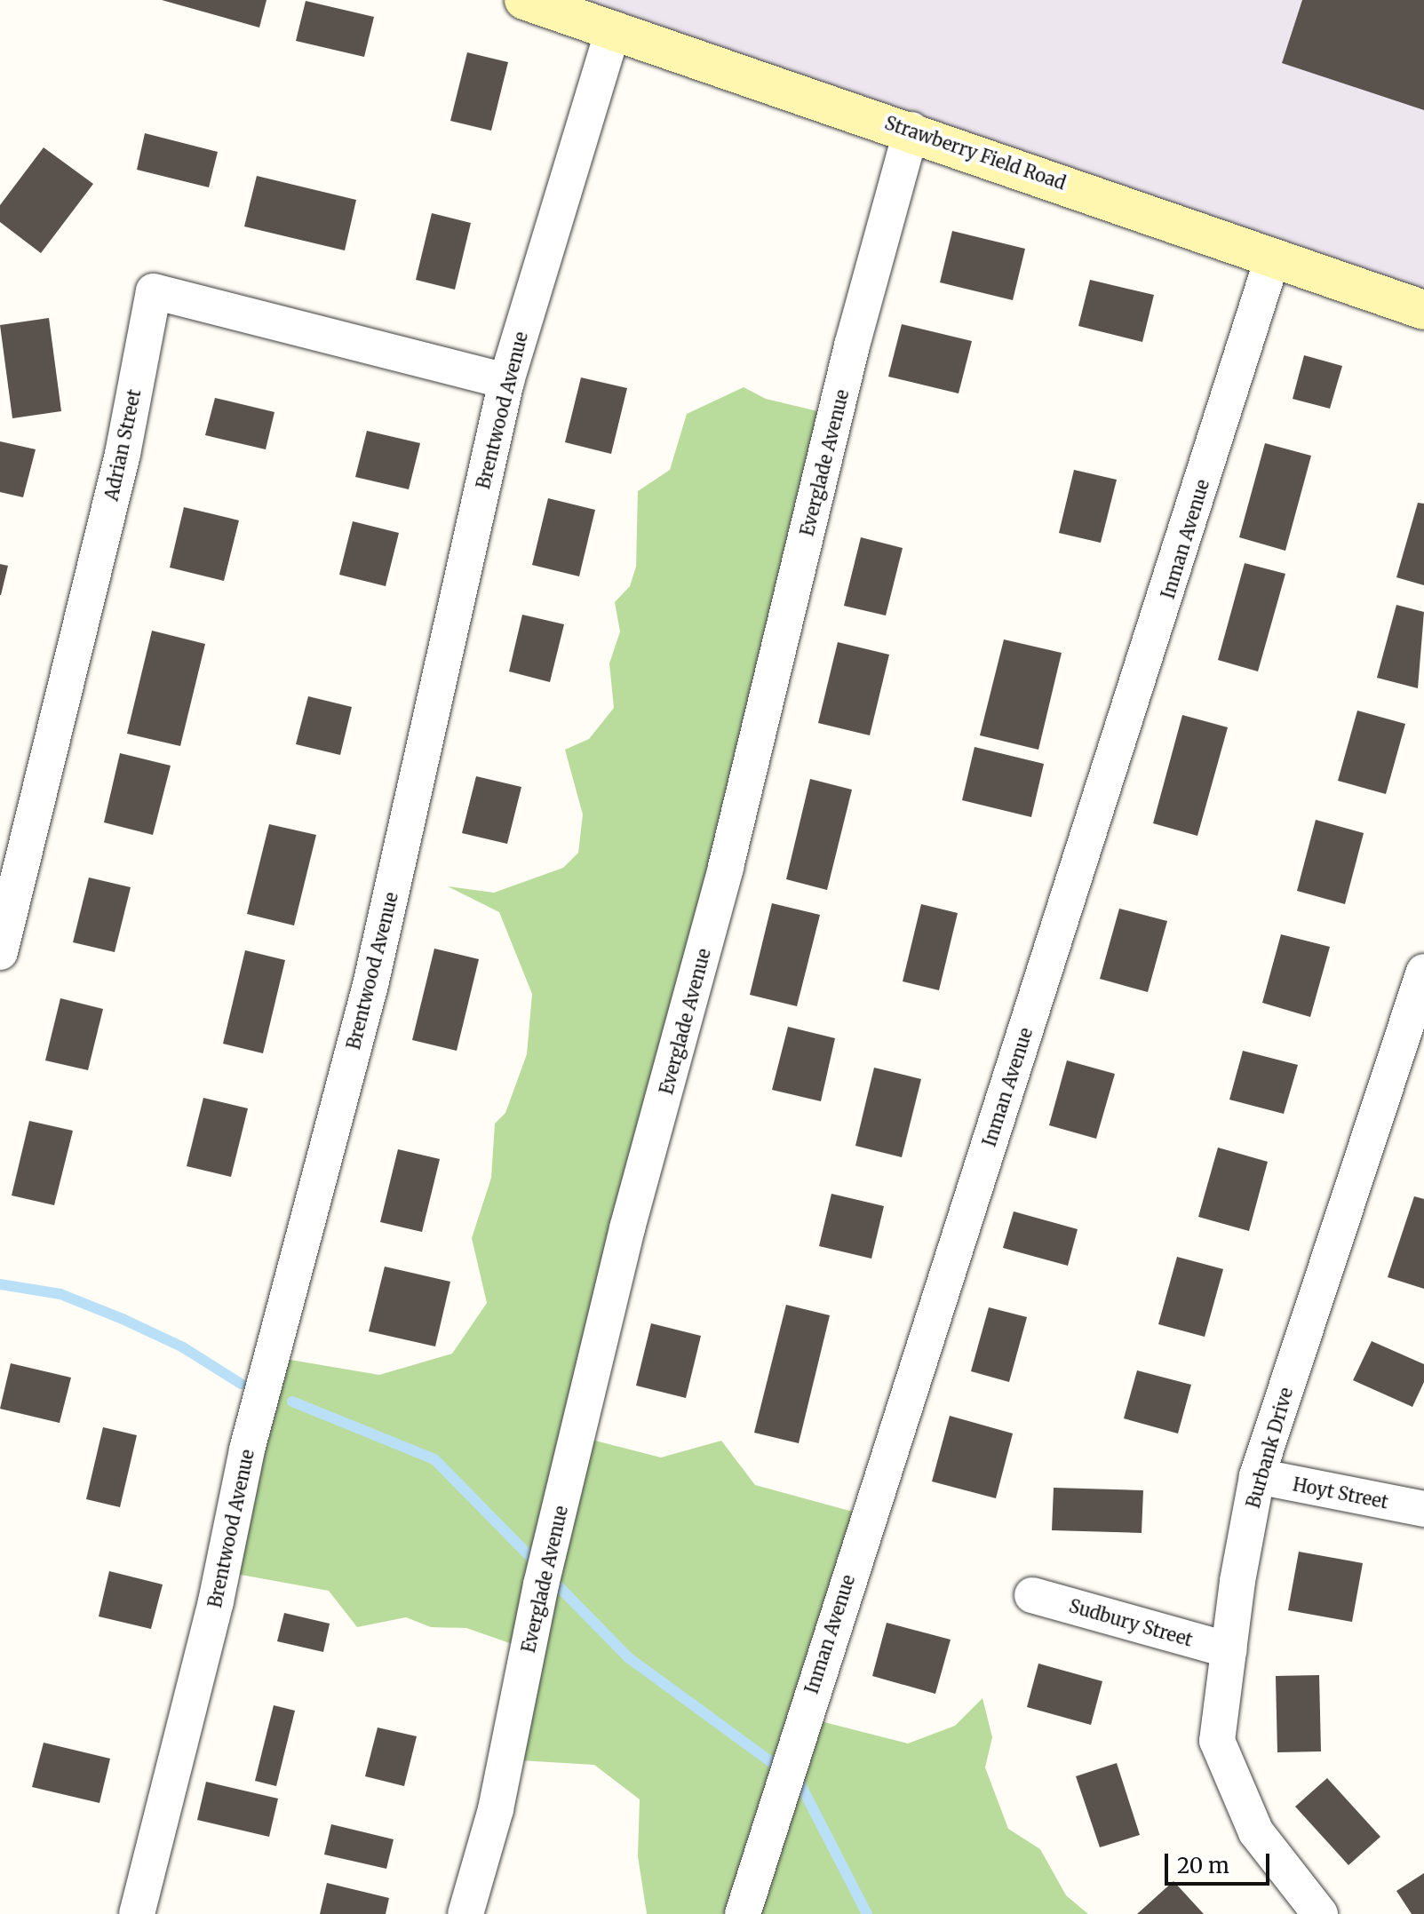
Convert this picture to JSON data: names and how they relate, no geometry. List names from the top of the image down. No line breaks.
{"streets":{"street":["Strawberry Field Road","Brentwood Avenue","Adrian Street","Everglade Avenue","Inman Avenue","Burbank Drive","Hoyt Street","Sudbury Street"]},"crossings":[["Strawberry Field Road","Brentwood Avenue"],["Strawberry Field Road","Everglade Avenue"],["Strawberry Field Road","Inman Avenue"],["Brentwood Avenue","Adrian Street"],["Burbank Drive","Hoyt Street"],["Burbank Drive","Sudbury Street"]],"scale_bar":"20 m"}
